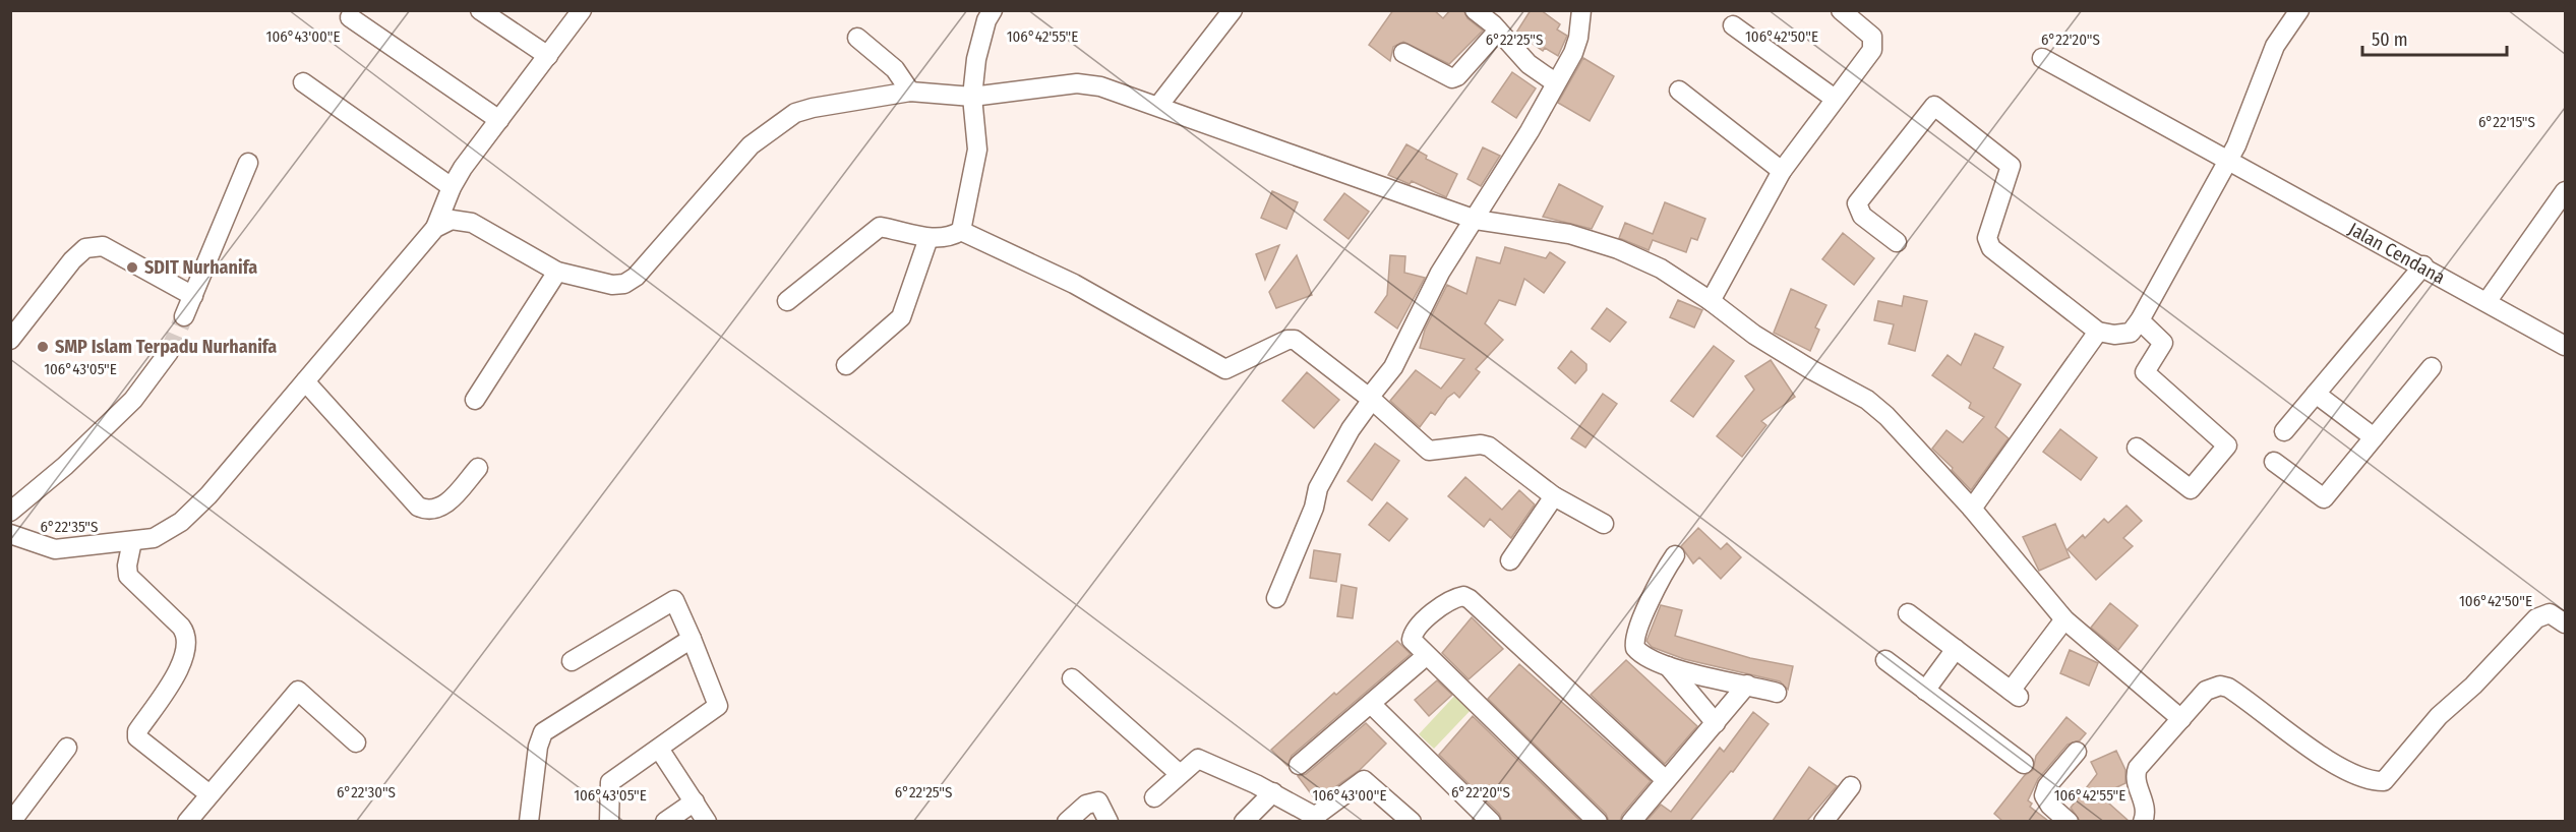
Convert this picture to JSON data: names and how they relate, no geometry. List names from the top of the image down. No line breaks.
{"streets":{"street":["Jalan Cendana"]},"places":["SDIT Nurhanifa","SMP Islam Terpadu Nurhanifa"],"scale_bar":"50 m","coordinates":["106°42'55\"E","106°42'50\"E","106°43'00\"E","6°22'25\"S","6°22'20\"S","6°22'15\"S","106°43'05\"E","6°22'35\"S","6°22'30\"S"]}
